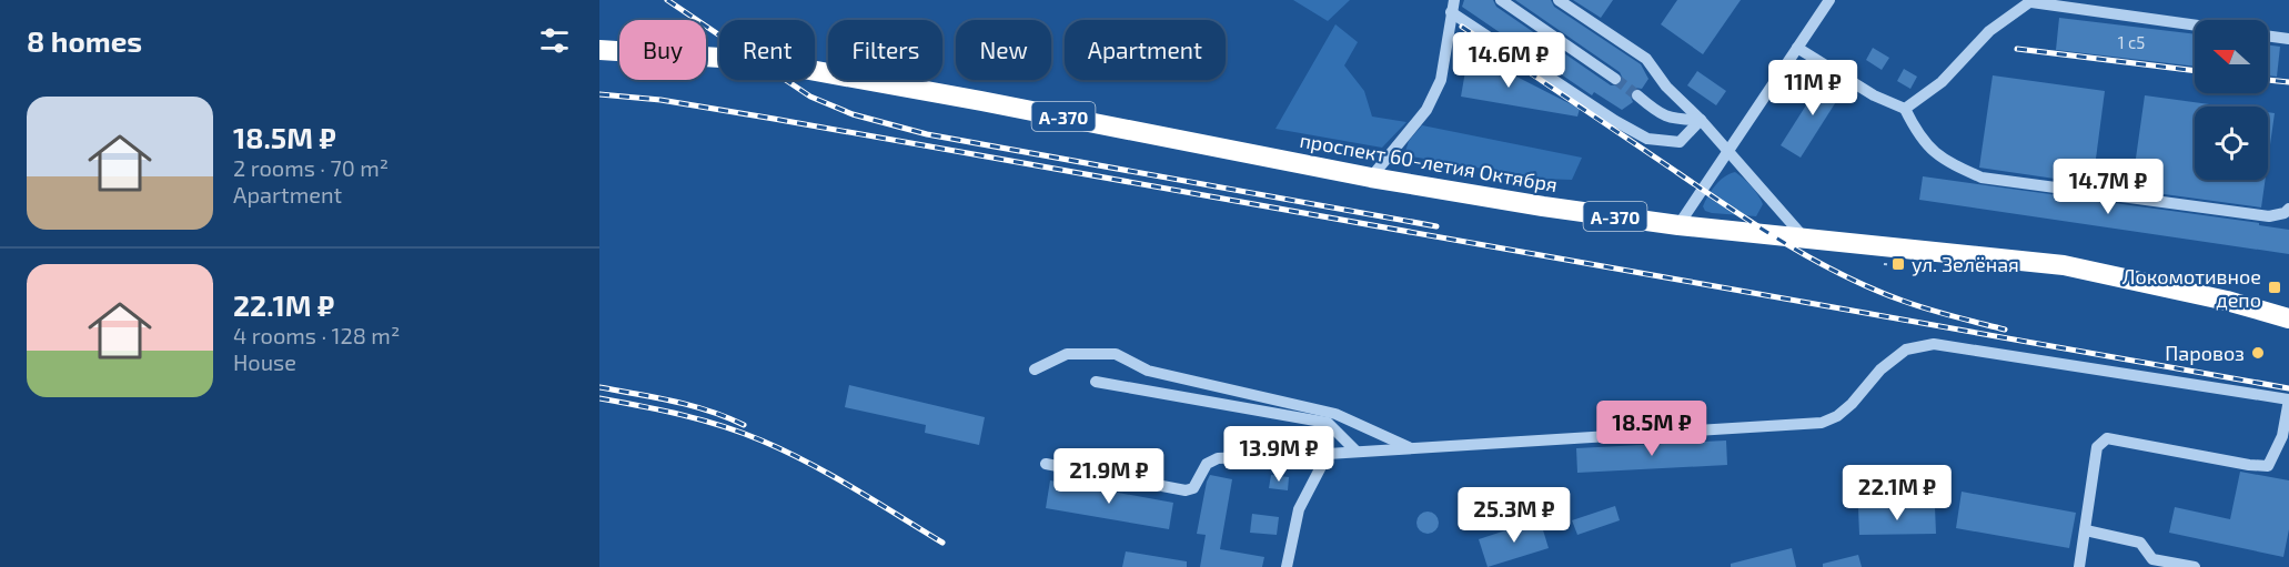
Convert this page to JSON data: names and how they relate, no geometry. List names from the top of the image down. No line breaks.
{"streets":{"highway":["А-370","проспект 60-летия Октября"]},"places":{"transit":["ул. Зелёная","Локомотивное депо"],"other":["Паровоз"]},"house_numbers":["1 с5"],"north":"left","page":{"heading":"8 homes","chip":["Buy","Rent","Filters","New","Apartment"],"price":["14.6M ₽","11M ₽","14.7M ₽","18.5M ₽","13.9M ₽","21.9M ₽","22.1M ₽","25.3M ₽"],"list":[{"name":"18.5M ₽","note":"2 rooms · 70 m² · Apartment"},{"name":"22.1M ₽","note":"4 rooms · 128 m² · House"}]}}
